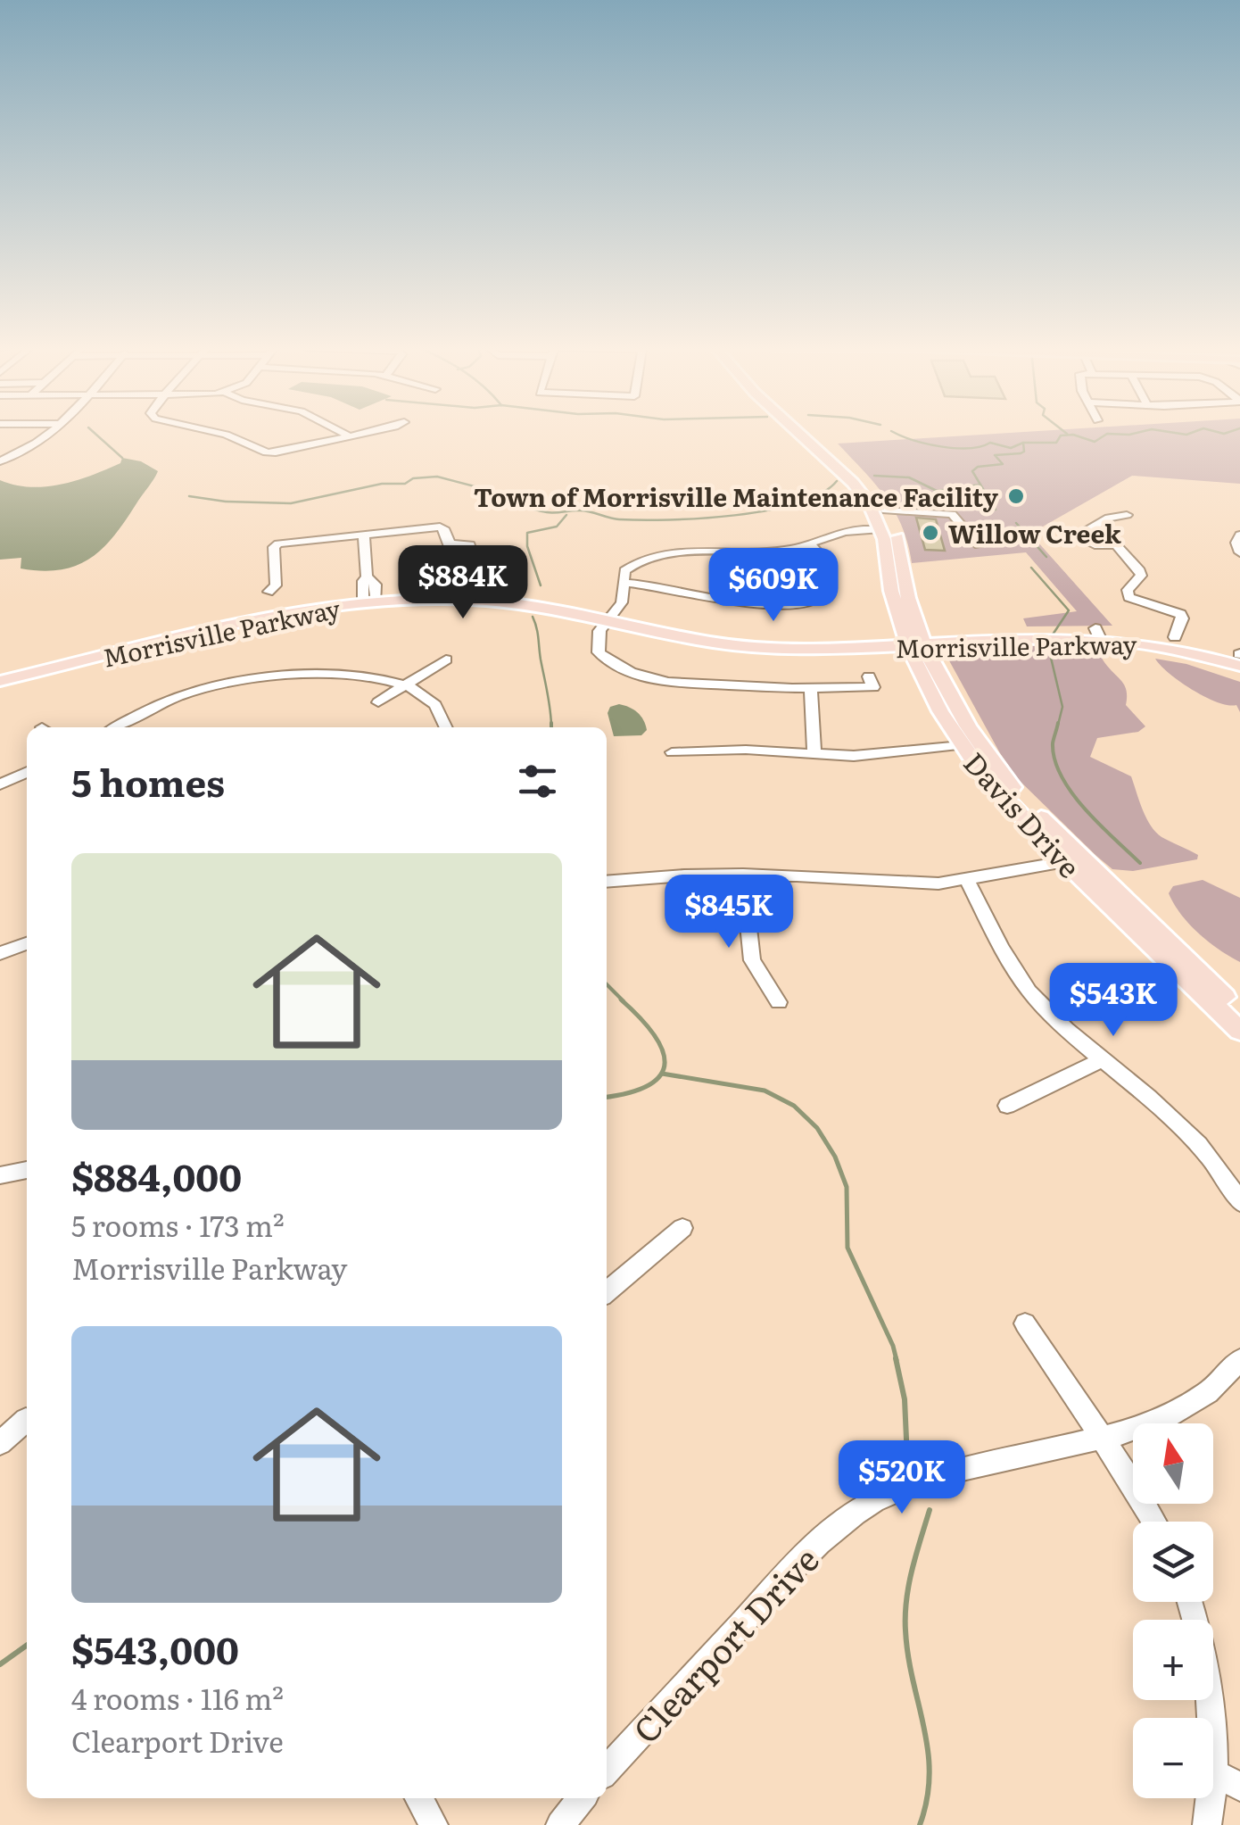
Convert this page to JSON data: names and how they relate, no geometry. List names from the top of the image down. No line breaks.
{"streets":{"main road":["Morrisville Parkway","Davis Drive"],"street":["Clearport Drive"]},"crossings":[["Morrisville Parkway","Davis Drive"]],"places":["Town of Morrisville Maintenance Facility","Willow Creek"],"north":"top","page":{"price":["$884K","$609K","$845K","$543K","$520K"],"heading":"5 homes","list":[{"name":"$884,000","note":"5 rooms · 173 m² · Morrisville Parkway"},{"name":"$543,000","note":"4 rooms · 116 m² · Clearport Drive"}],"map_buttons":["+","−"]}}
